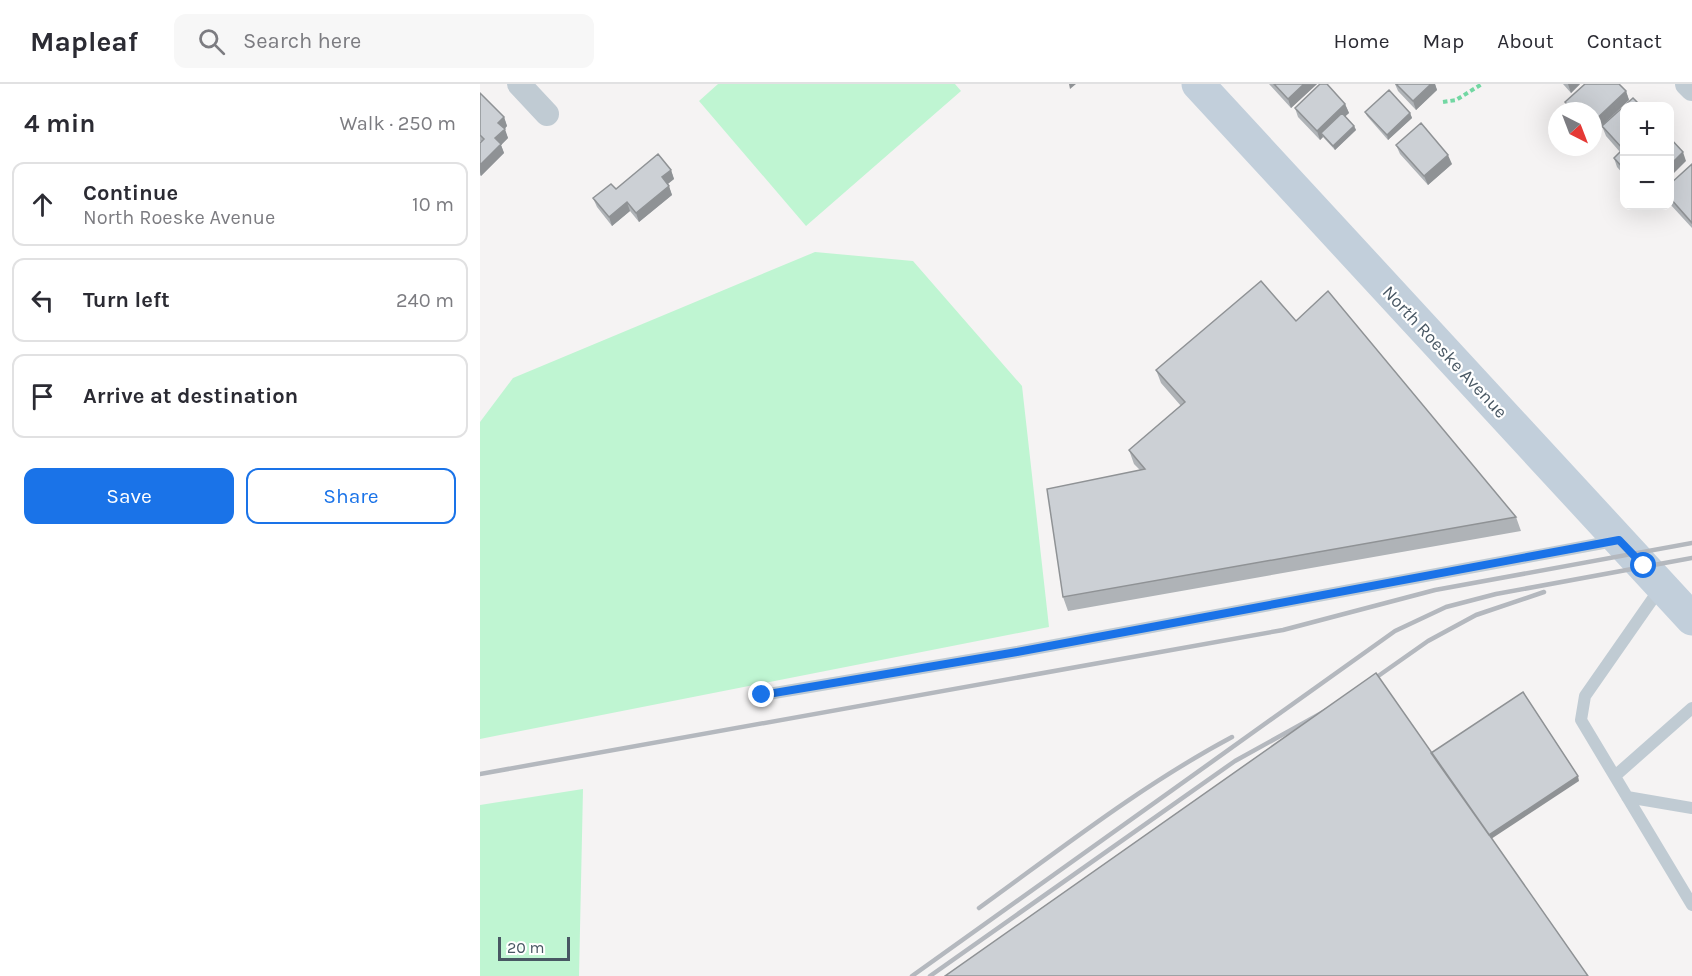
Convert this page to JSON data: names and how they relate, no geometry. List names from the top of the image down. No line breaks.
{"streets":{"street":["North Roeske Avenue"]},"scale_bar":"20 m","north":"bottom right","page":{"header":"Mapleaf","search":"Search here","nav":["Home","Map","About","Contact"],"heading":["4 min","Walk · 250 m"],"map_buttons":["+","−"],"list":[["Continue","North Roeske Avenue","10 m"],["Turn left","240 m"],"Arrive at destination"],"buttons":["Save","Share"],"scale":"20 m"}}
